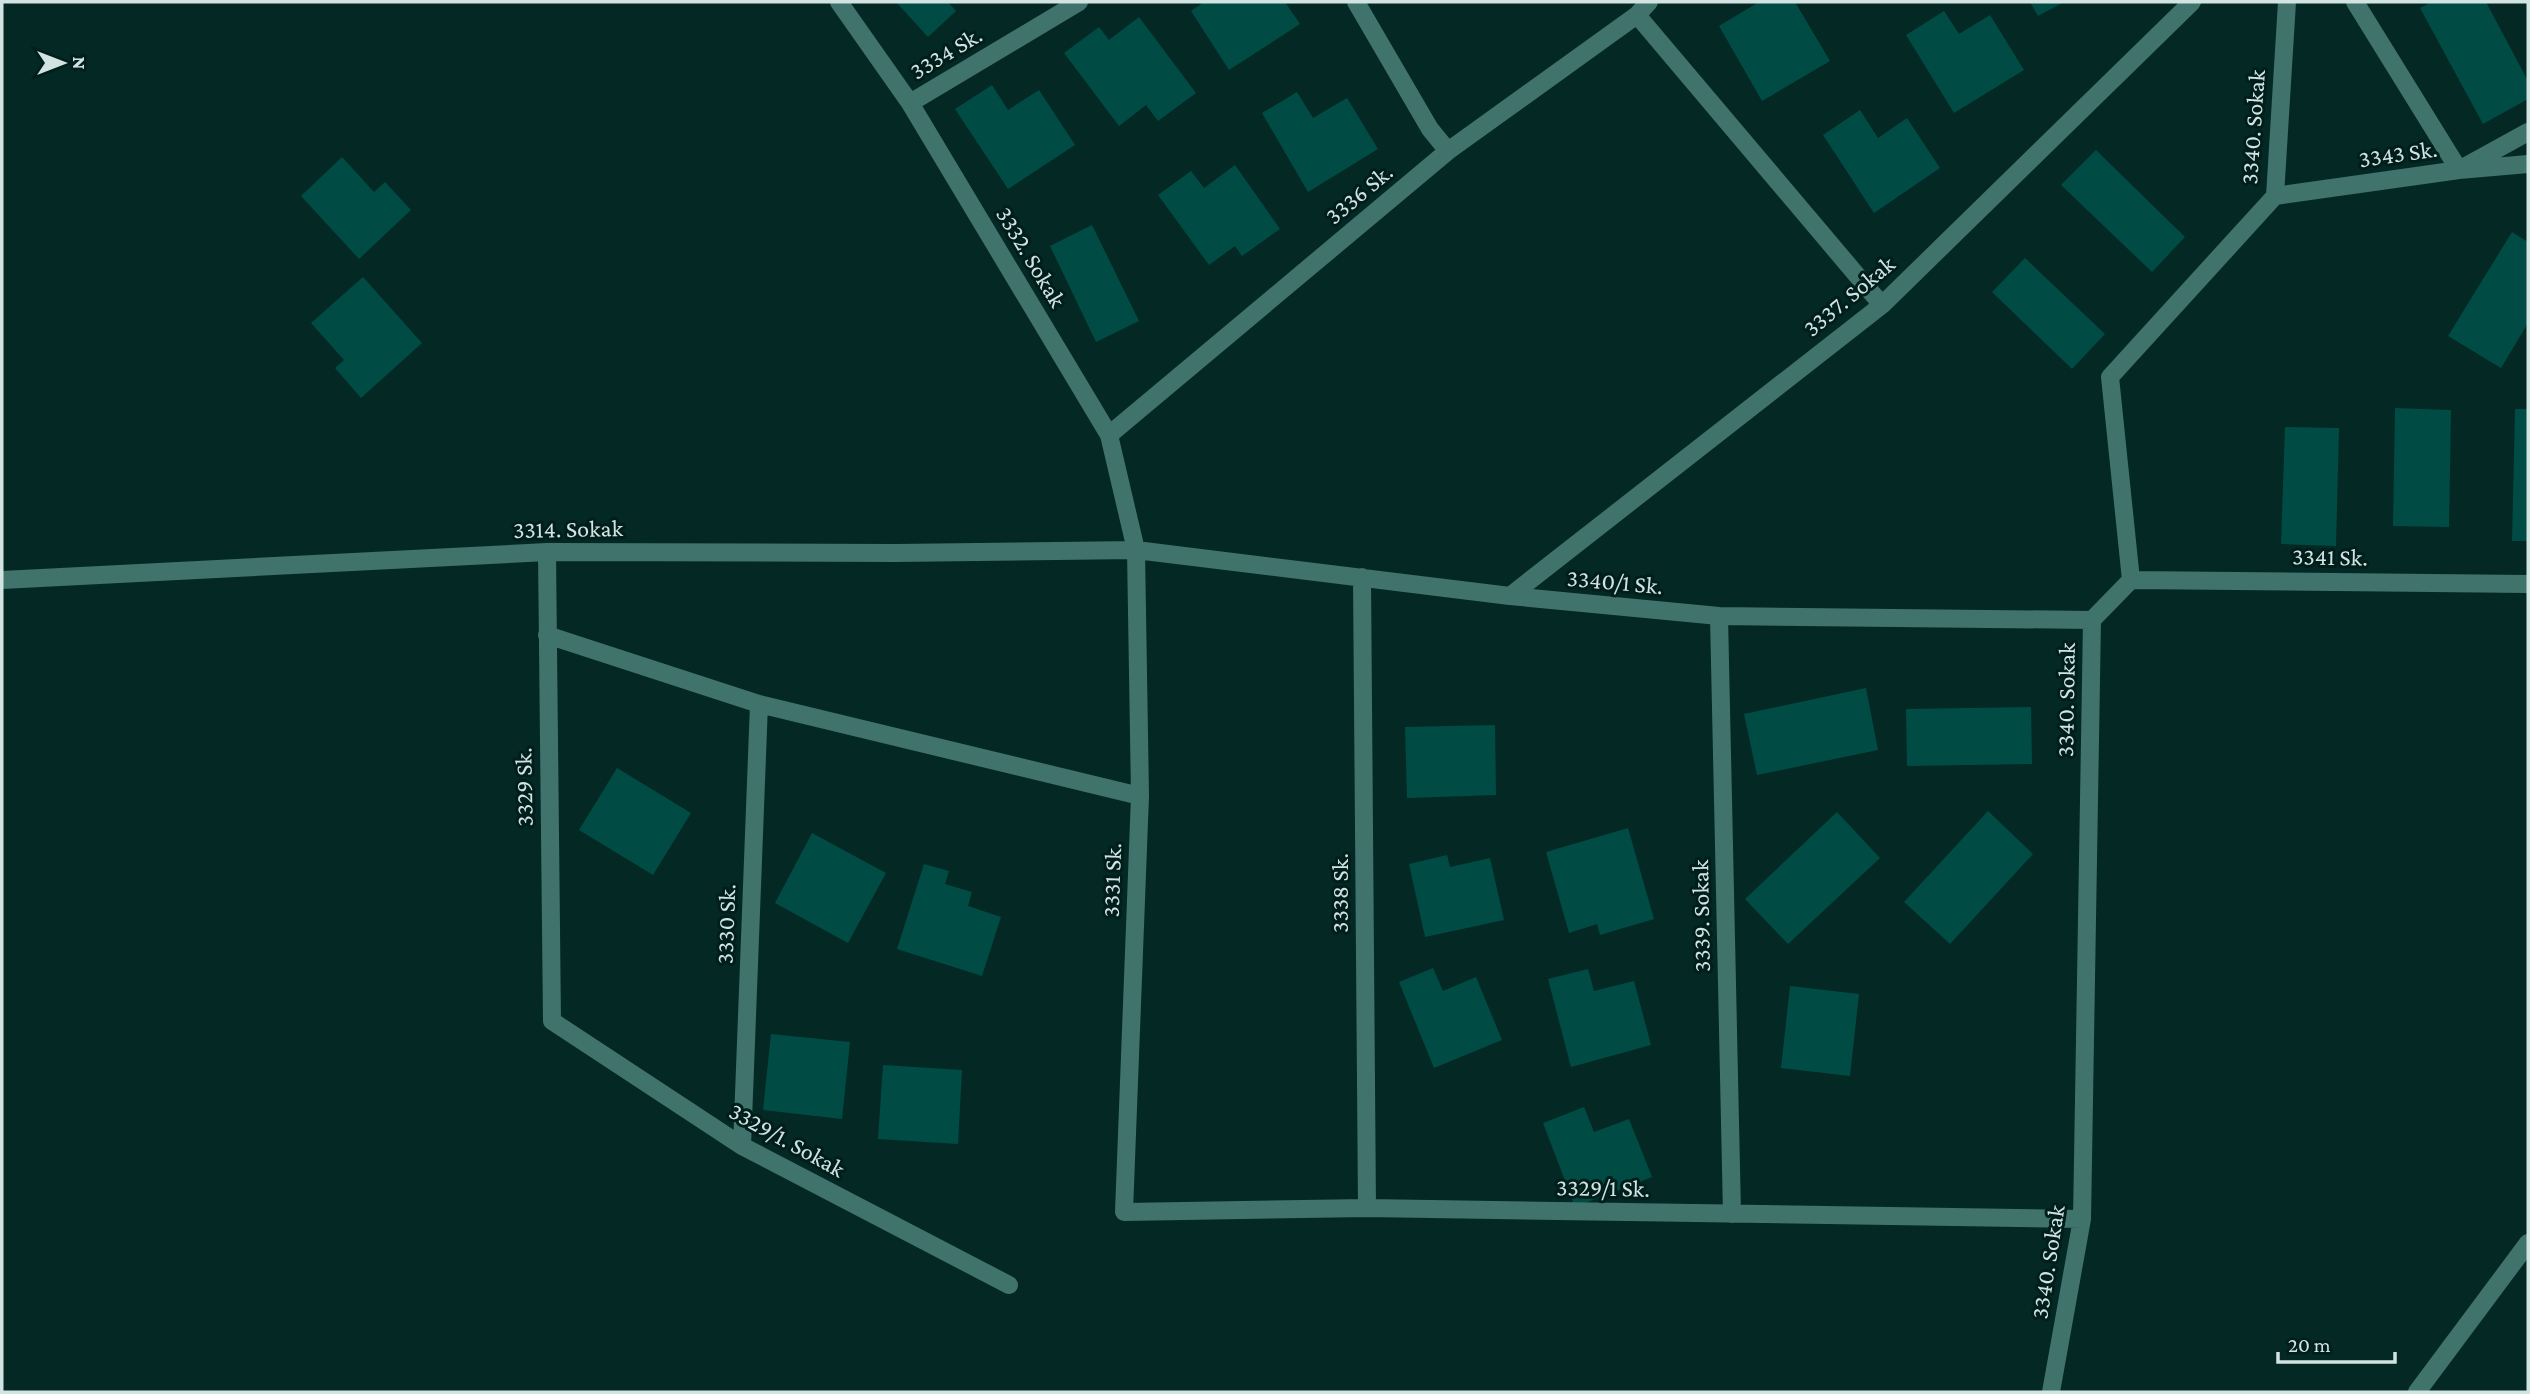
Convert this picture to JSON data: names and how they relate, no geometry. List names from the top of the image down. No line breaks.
{"streets":{"street":["3334 Sk.","3340. Sokak","3343 Sk.","3336 Sk.","3332. Sokak","3337. Sokak","3314. Sokak","3341 Sk.","3340/1 Sk.","3329 Sk.","3331 Sk.","3338 Sk.","3339. Sokak","3330 Sk.","3329/1. Sokak","3329/1 Sk."]},"crossings":[["3334 Sk.","3332. Sokak"],["3340. Sokak","3343 Sk."],["3340. Sokak","3341 Sk."],["3340. Sokak","3340/1 Sk."],["3340. Sokak","3329/1 Sk."],["3336 Sk.","3332. Sokak"],["3332. Sokak","3314. Sokak"],["3332. Sokak","3340/1 Sk."],["3332. Sokak","3331 Sk."],["3337. Sokak","3340/1 Sk."],["3314. Sokak","3340/1 Sk."],["3314. Sokak","3329 Sk."],["3314. Sokak","3331 Sk."],["3340/1 Sk.","3331 Sk."],["3340/1 Sk.","3338 Sk."],["3340/1 Sk.","3339. Sokak"],["3329 Sk.","3329/1. Sokak"],["3331 Sk.","3329/1 Sk."],["3338 Sk.","3329/1 Sk."],["3339. Sokak","3329/1 Sk."],["3330 Sk.","3329/1. Sokak"]],"scale_bar":"20 m","north":"right"}
